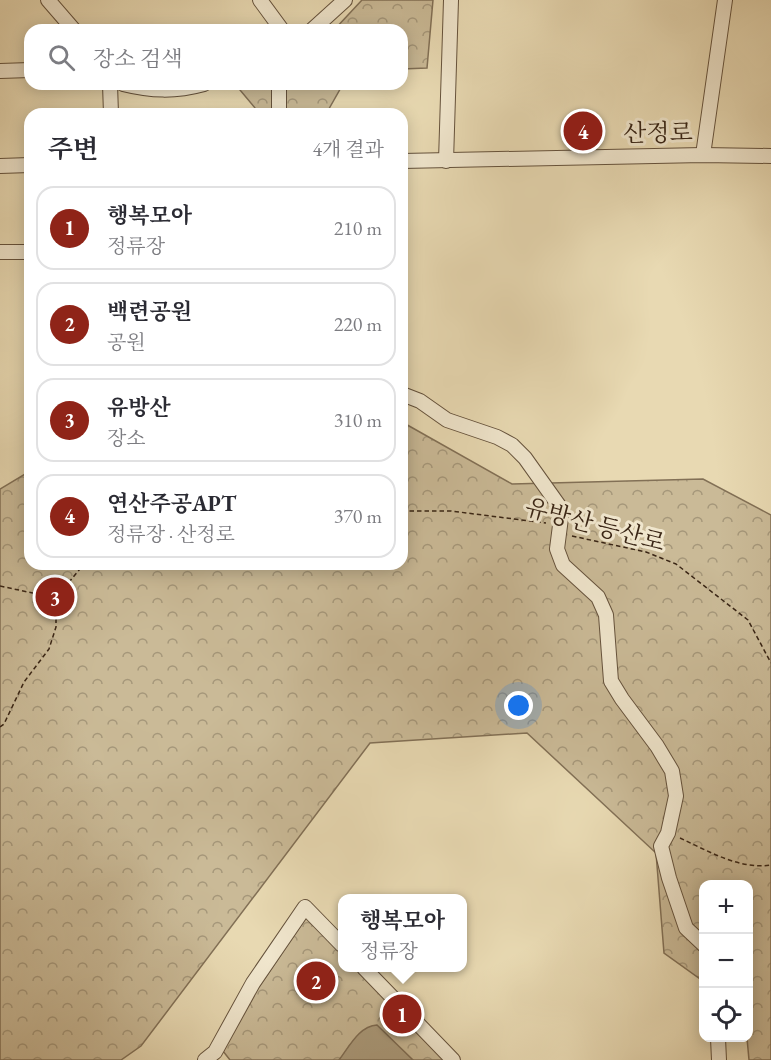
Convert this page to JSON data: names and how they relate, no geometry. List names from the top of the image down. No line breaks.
{"streets":{"street":["산정로"],"path":["유방산 등산로"]},"page":{"search":"장소 검색","heading":["주변","4개 결과"],"pins":["4","3","2","1"],"list":[{"mark":"1","name":"행복모아","note":"정류장","value":"210 m"},{"mark":"2","name":"백련공원","note":"공원","value":"220 m"},{"mark":"3","name":"유방산","note":"장소","value":"310 m"},{"mark":"4","name":"연산주공APT","note":"정류장 · 산정로","value":"370 m"}],"map_buttons":["+","−"],"popup":["행복모아","정류장"]}}
